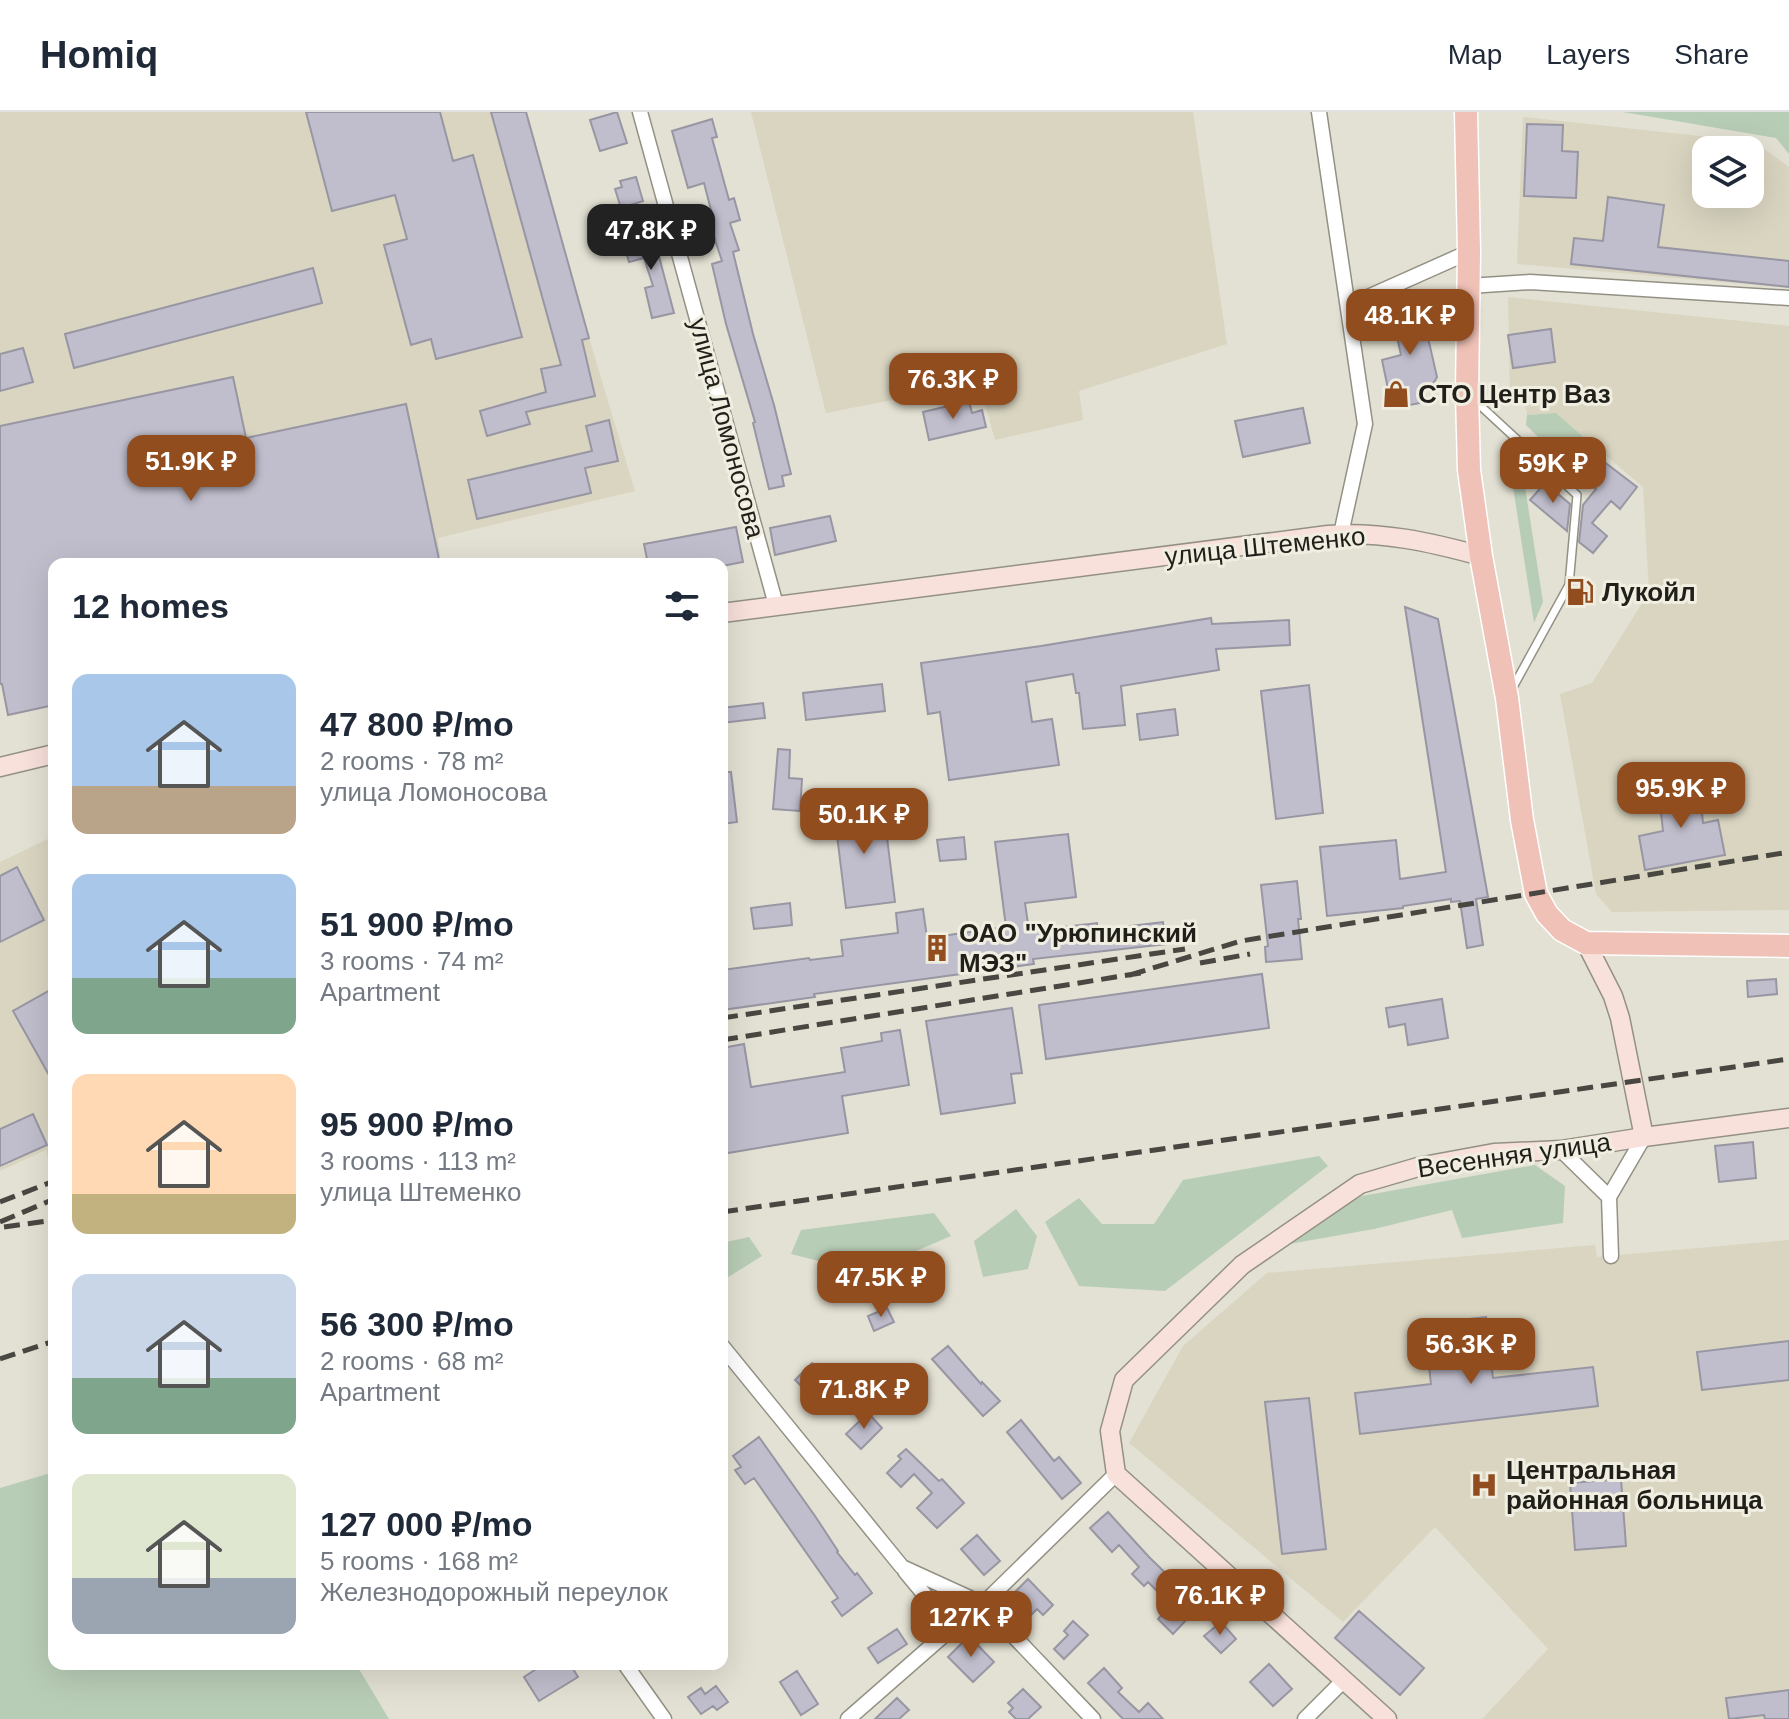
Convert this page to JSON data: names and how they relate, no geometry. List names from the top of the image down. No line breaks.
{"streets":{"main road":["улица Штеменко","Весенняя улица"],"street":["улица Ломоносова"]},"crossings":[["улица Ломоносова","улица Штеменко"]],"places":{"shop":["СТО Центр Ваз"],"fuel station":["Лукойл"],"building":["ОАО \"Урюпинский МЭЗ\""],"hospital":["Центральная районная больница"]},"page":{"header":"Homiq","nav":["Map","Layers","Share"],"price":["47.8K ₽","48.1K ₽","76.3K ₽","51.9K ₽","59K ₽","95.9K ₽","50.1K ₽","47.5K ₽","56.3K ₽","71.8K ₽","76.1K ₽","127K ₽"],"heading":"12 homes","list":[{"name":"47 800 ₽/mo","note":"2 rooms · 78 m² · улица Ломоносова"},{"name":"51 900 ₽/mo","note":"3 rooms · 74 m² · Apartment"},{"name":"95 900 ₽/mo","note":"3 rooms · 113 m² · улица Штеменко"},{"name":"56 300 ₽/mo","note":"2 rooms · 68 m² · Apartment"},{"name":"127 000 ₽/mo","note":"5 rooms · 168 m² · Железнодорожный переулок"}]}}
